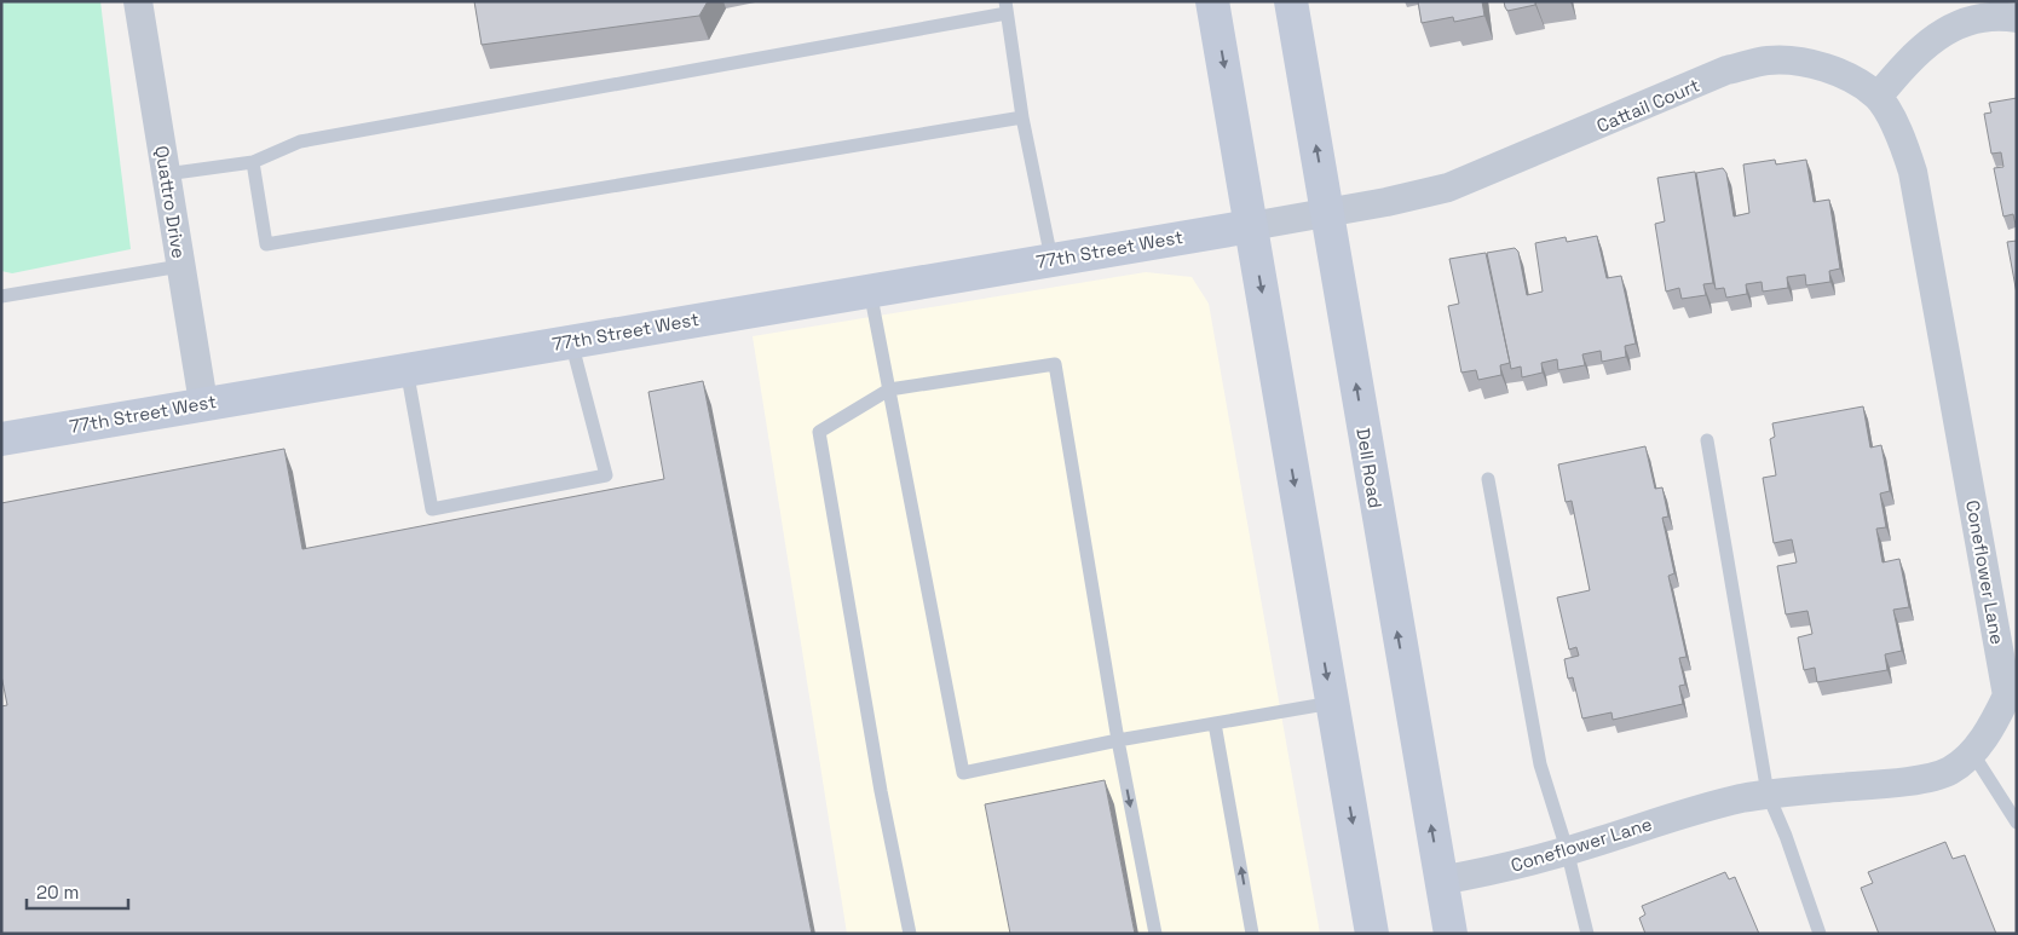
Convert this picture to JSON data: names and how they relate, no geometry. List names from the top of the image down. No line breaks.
{"streets":{"street":["Cattail Court","Quattro Drive","77th Street West","Dell Road","Coneflower Lane"]},"crossings":[["Cattail Court","77th Street West"],["Cattail Court","Dell Road"],["Cattail Court","Coneflower Lane"],["Quattro Drive","77th Street West"],["Dell Road","Coneflower Lane"]],"scale_bar":"20 m"}
